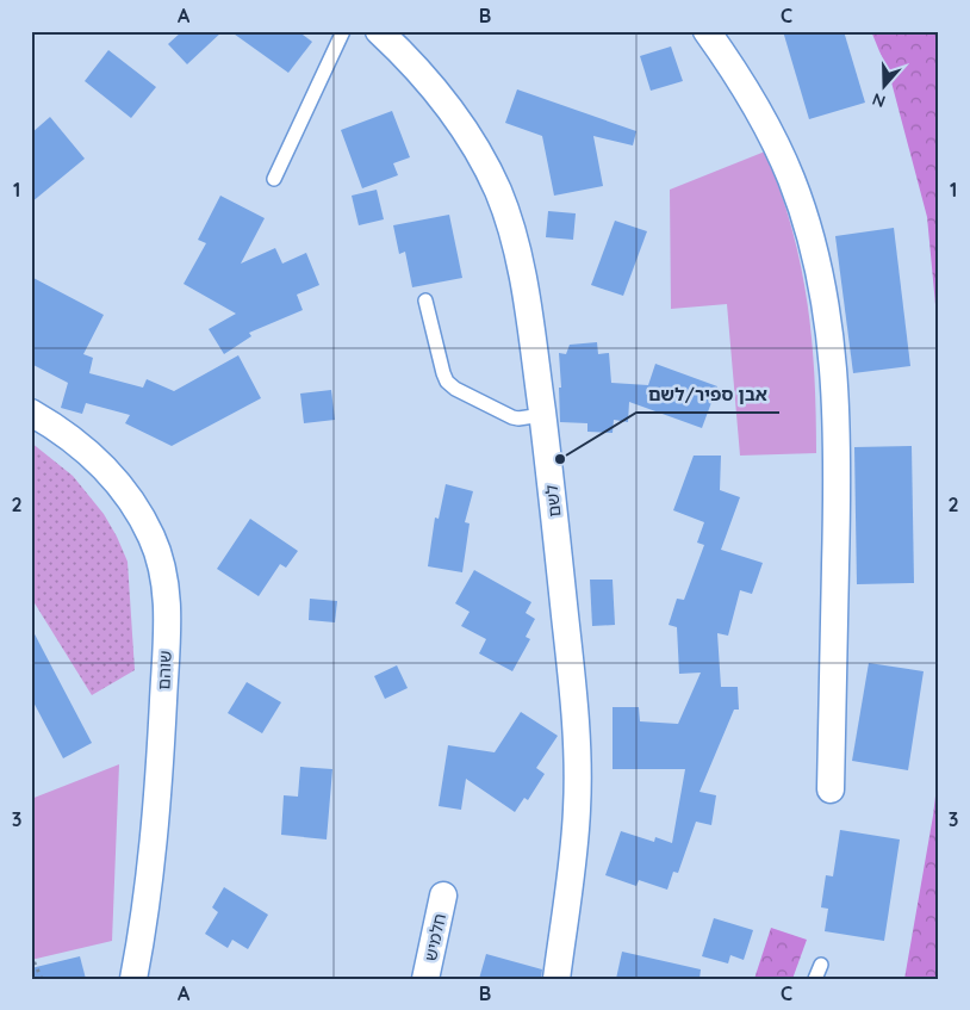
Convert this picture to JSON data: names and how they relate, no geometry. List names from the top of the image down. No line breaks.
{"streets":{"street":["לשם","שוהם","חלמיש"]},"places":["אבן ספיר/לשם"],"north":"bottom","grid":{"columns":["A","B","C"],"rows":["1","2","3"]}}
